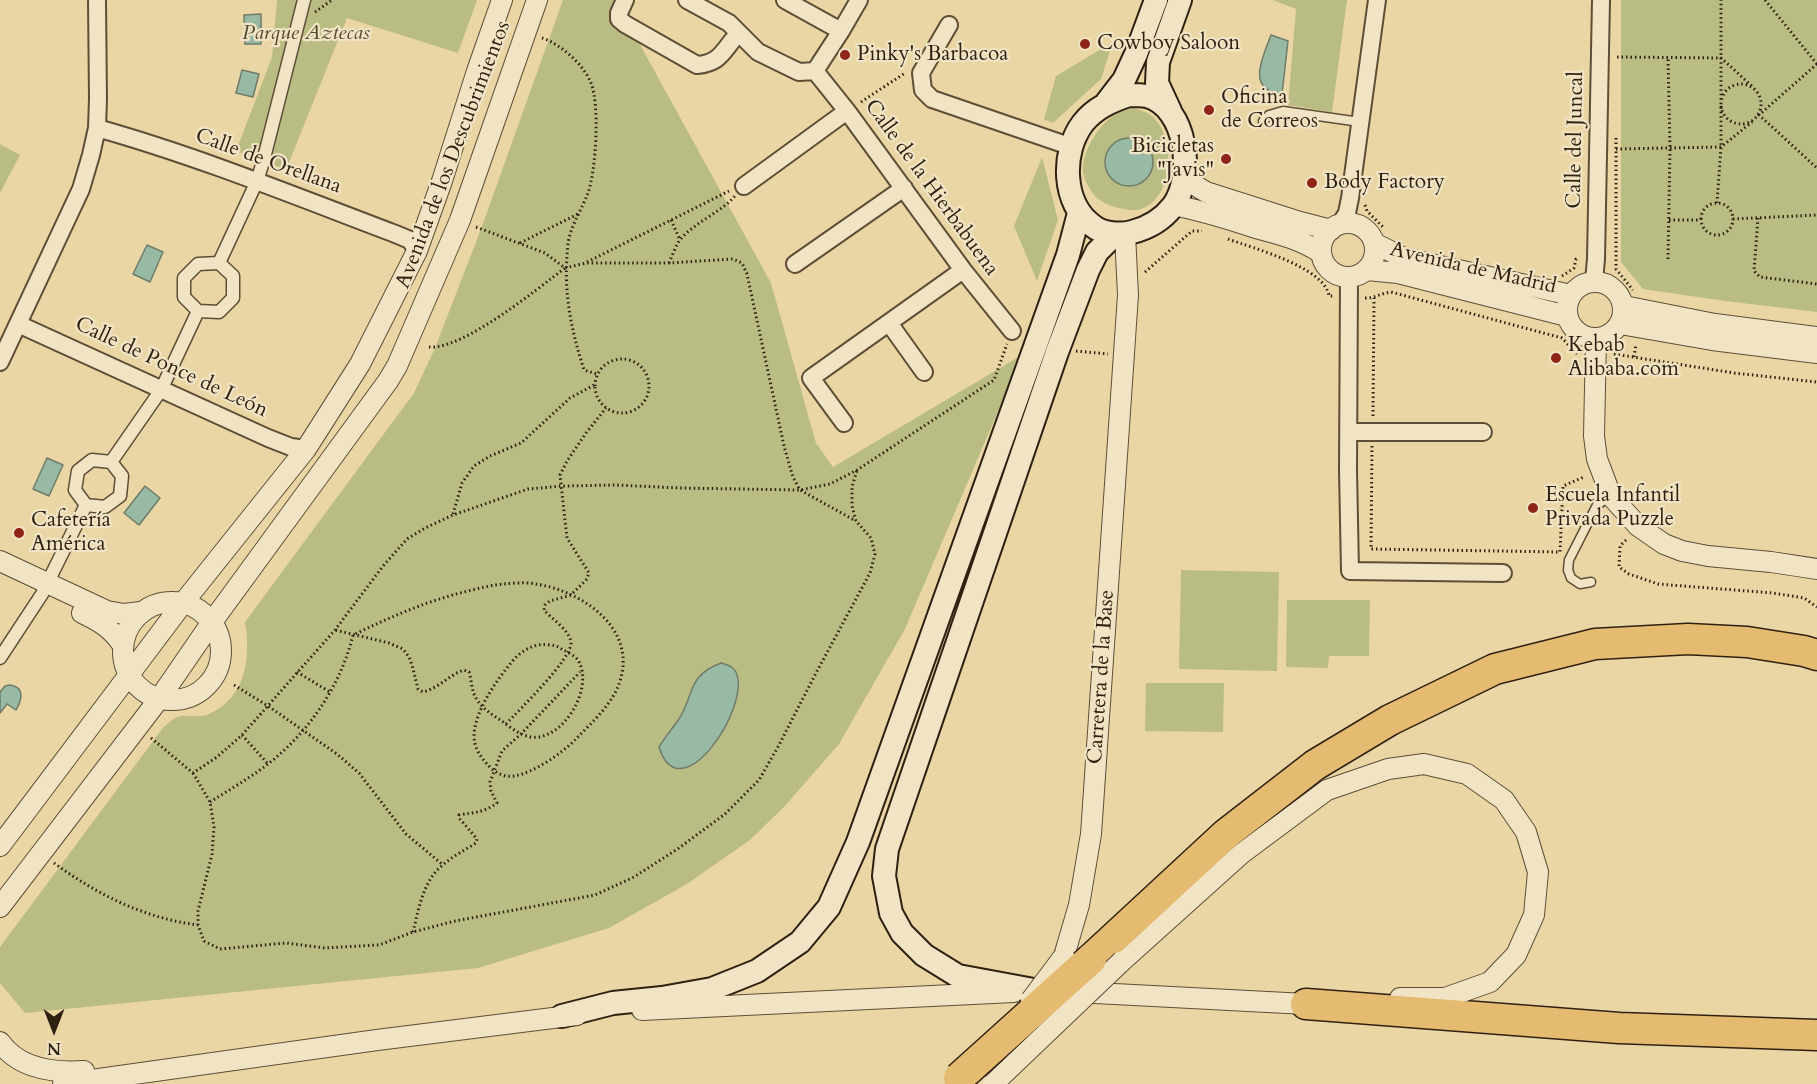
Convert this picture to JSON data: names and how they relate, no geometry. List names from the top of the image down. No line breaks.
{"streets":{"street":["Calle del Juncal","Avenida de los Descubrimientos","Calle de Orellana","Calle de la Hierbabuena","Avenida de Madrid","Calle de Ponce de León","Carretera de la Base"]},"crossings":[["Calle del Juncal","Avenida de Madrid"],["Avenida de los Descubrimientos","Calle de Orellana"],["Avenida de los Descubrimientos","Calle de Ponce de León"],["Avenida de Madrid","Carretera de la Base"]],"parks":["Parque Aztecas"],"places":["Cowboy Saloon","Pinky's Barbacoa","Oficina de Correos","Bicicletas \"Javis\"","Body Factory","Kebab Alibaba.com","Escuela Infantil Privada Puzzle","Cafetería América"],"north":"bottom"}
